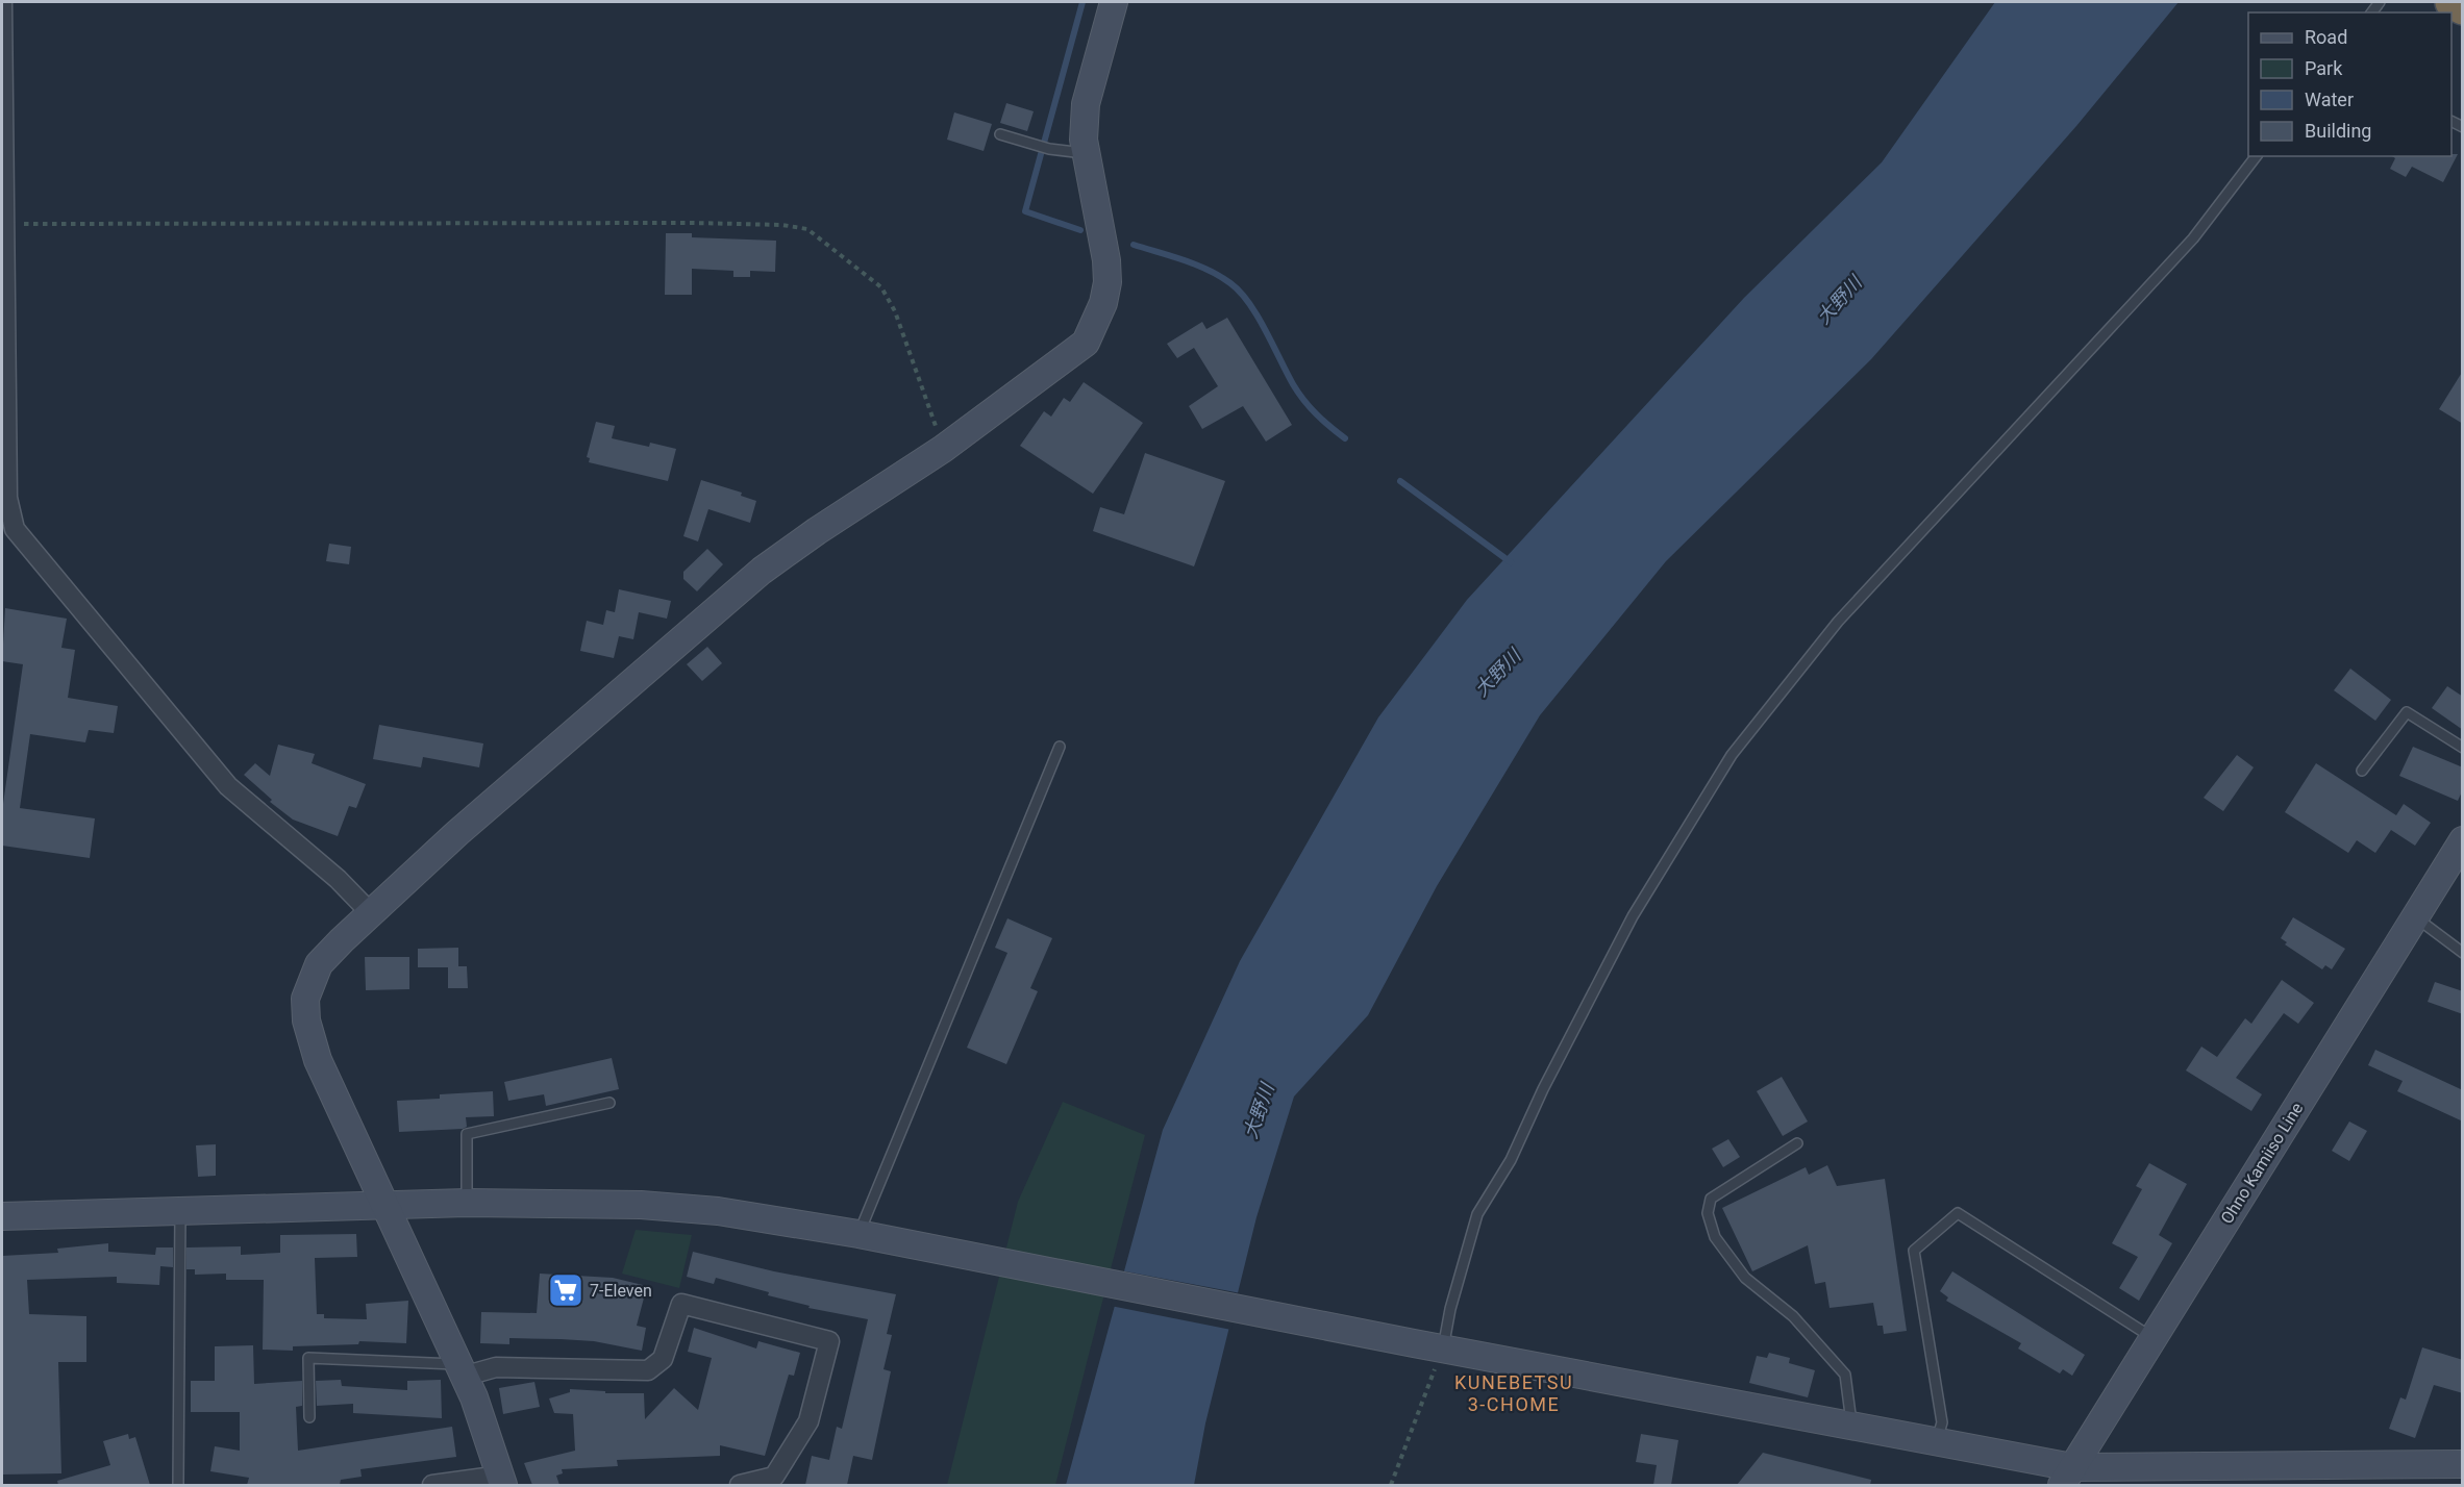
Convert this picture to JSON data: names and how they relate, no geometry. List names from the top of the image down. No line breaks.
{"streets":{"street":["Ohno Kamiiso Line"]},"districts":["KUNEBETSU 3-CHOME"],"water":["大野川"],"places":{"supermarket":["7-Eleven"]},"legend":["Road","Park","Water","Building"]}
